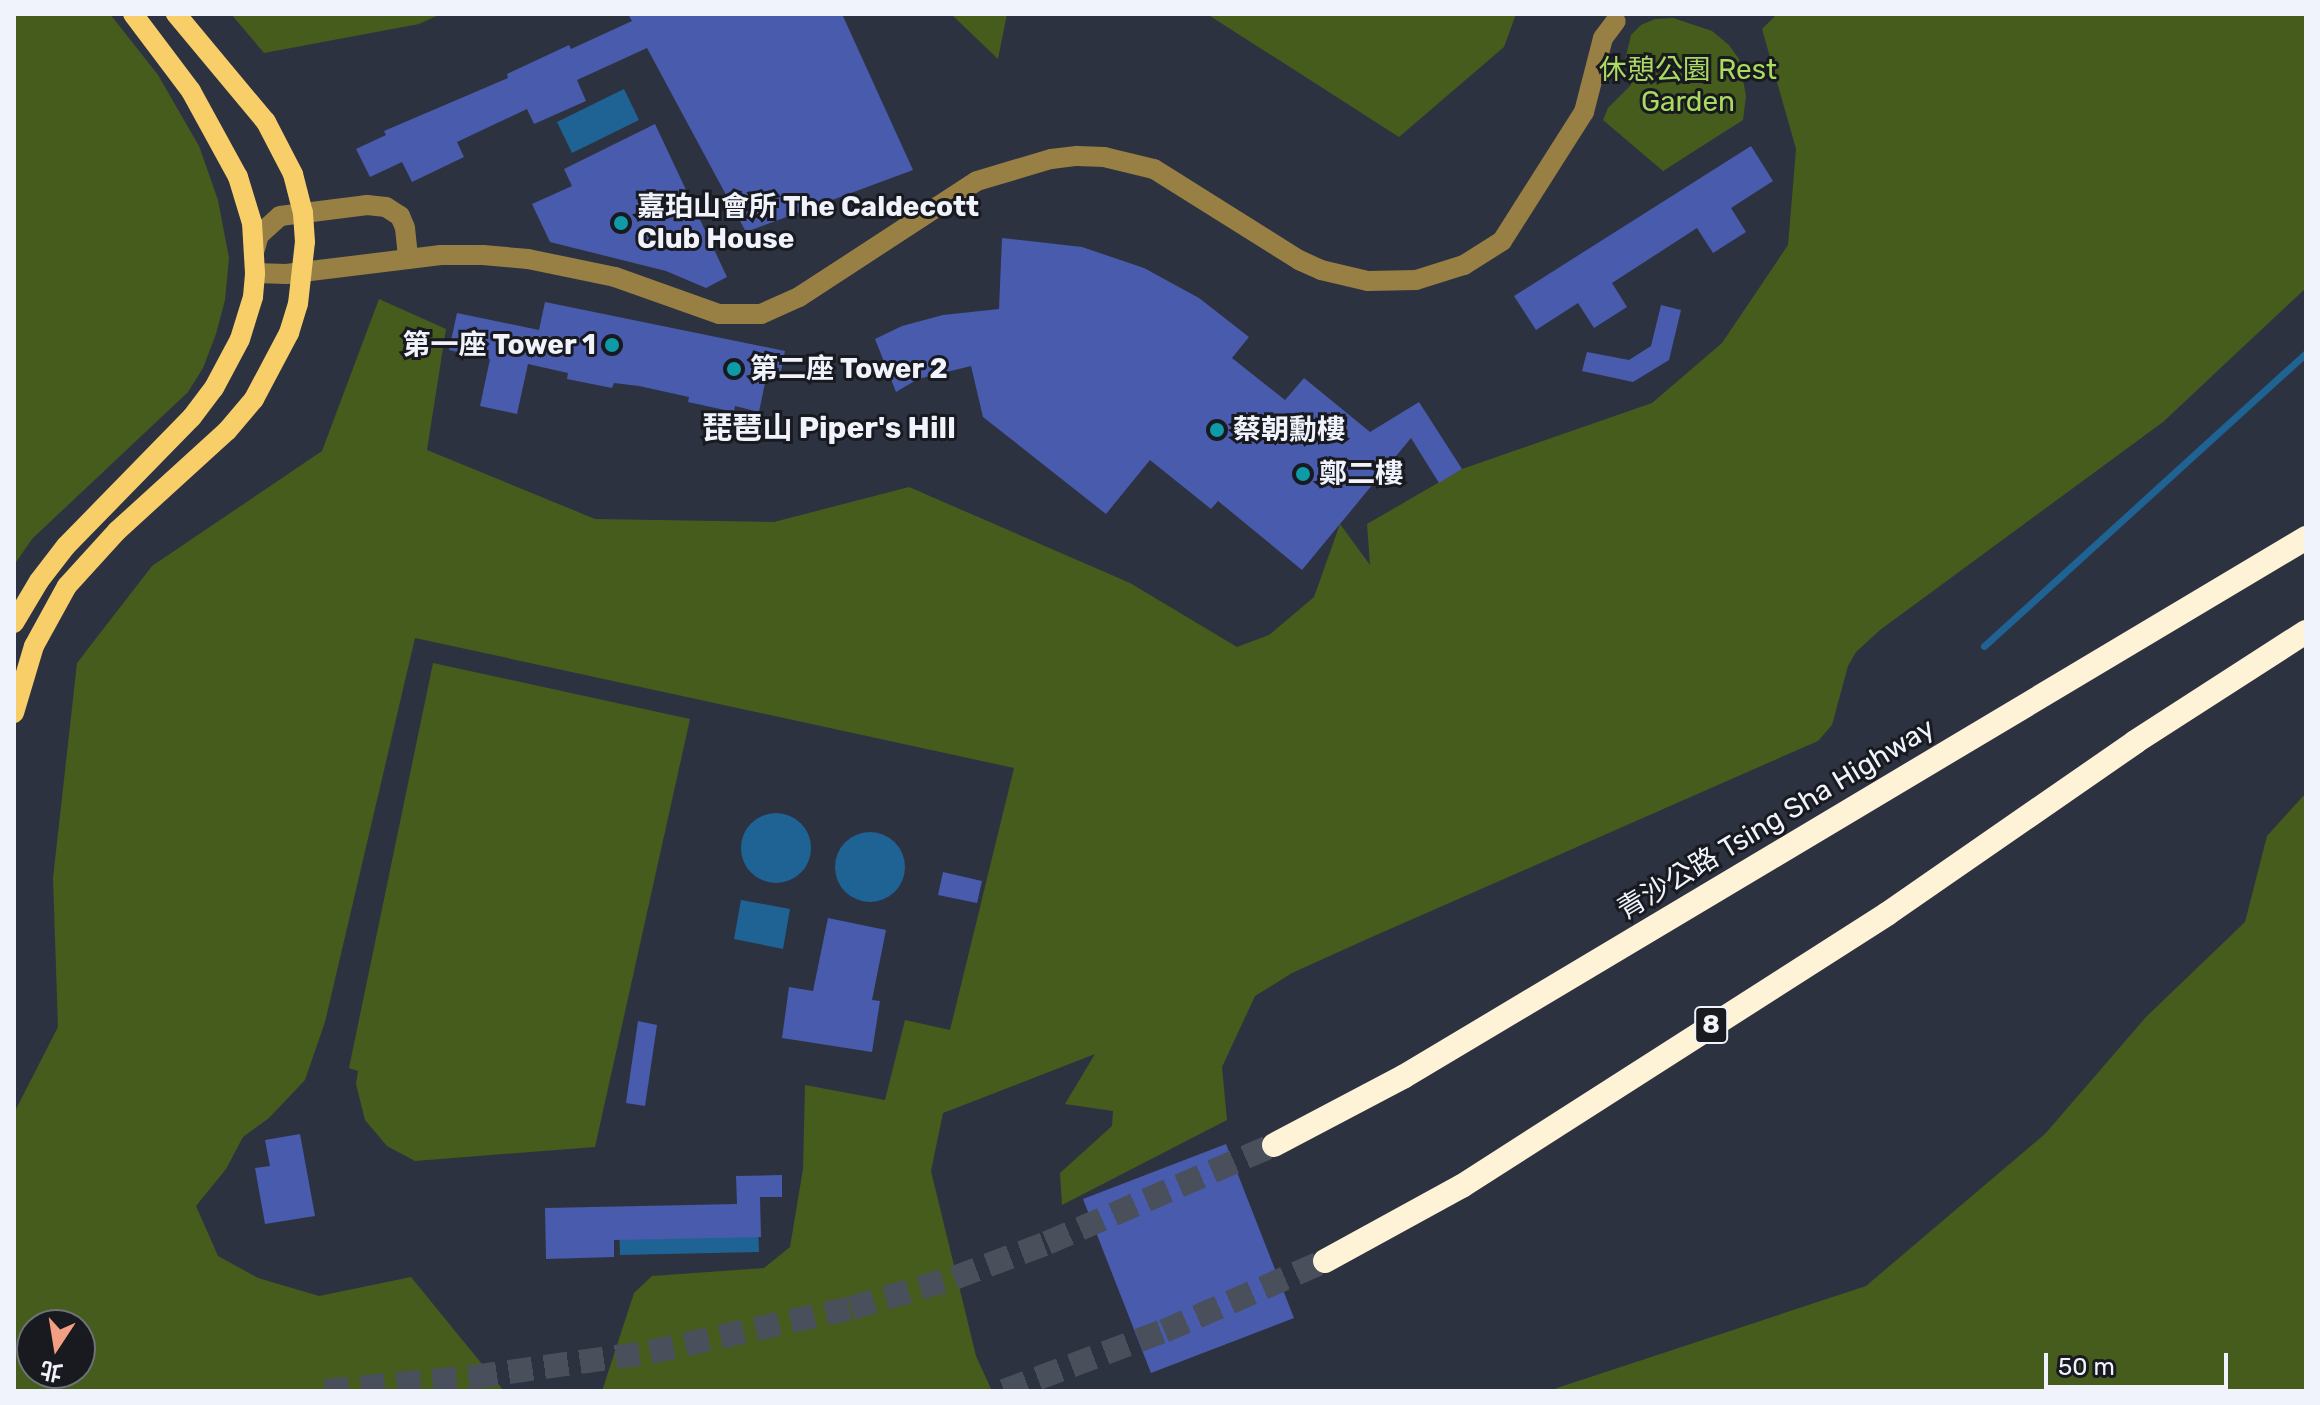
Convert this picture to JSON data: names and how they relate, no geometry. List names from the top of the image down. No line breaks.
{"streets":{"highway":["青沙公路 Tsing Sha Highway","8"]},"districts":["琵琶山 Piper's Hill"],"parks":["休憩公園 Rest Garden"],"places":["嘉珀山會所 The Caldecott Club House","第一座 Tower 1","第二座 Tower 2","蔡朝勳樓","鄭二樓"],"scale_bar":"50 m","north":"bottom"}
